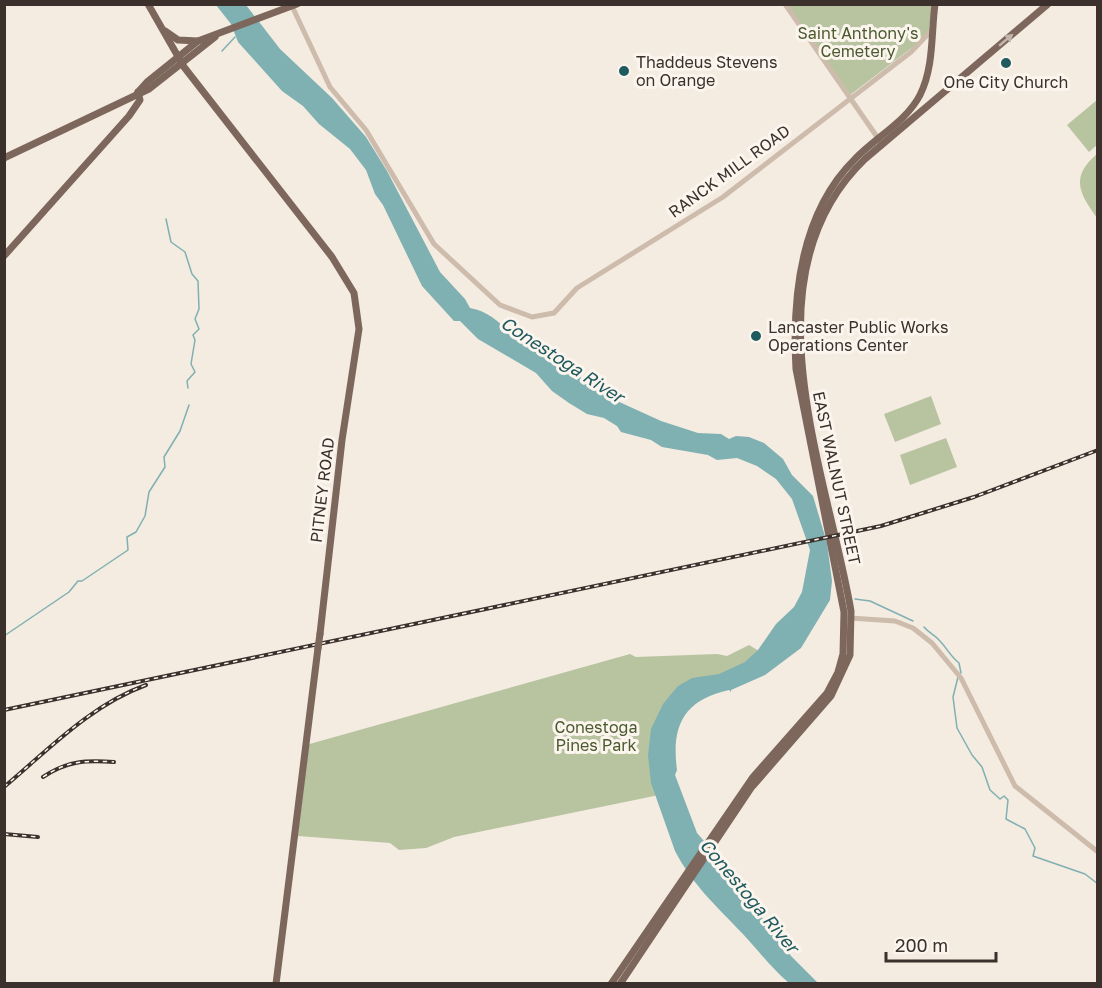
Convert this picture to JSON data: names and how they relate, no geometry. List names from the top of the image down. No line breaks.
{"streets":{"main road":["EAST WALNUT STREET","PITNEY ROAD"],"street":["RANCK MILL ROAD"]},"crossings":[["RANCK MILL ROAD","EAST WALNUT STREET"]],"water":["Conestoga River"],"parks":["Saint Anthony's Cemetery","Conestoga Pines Park"],"places":["One City Church","Thaddeus Stevens on Orange","Lancaster Public Works Operations Center"],"scale_bar":"200 m"}
